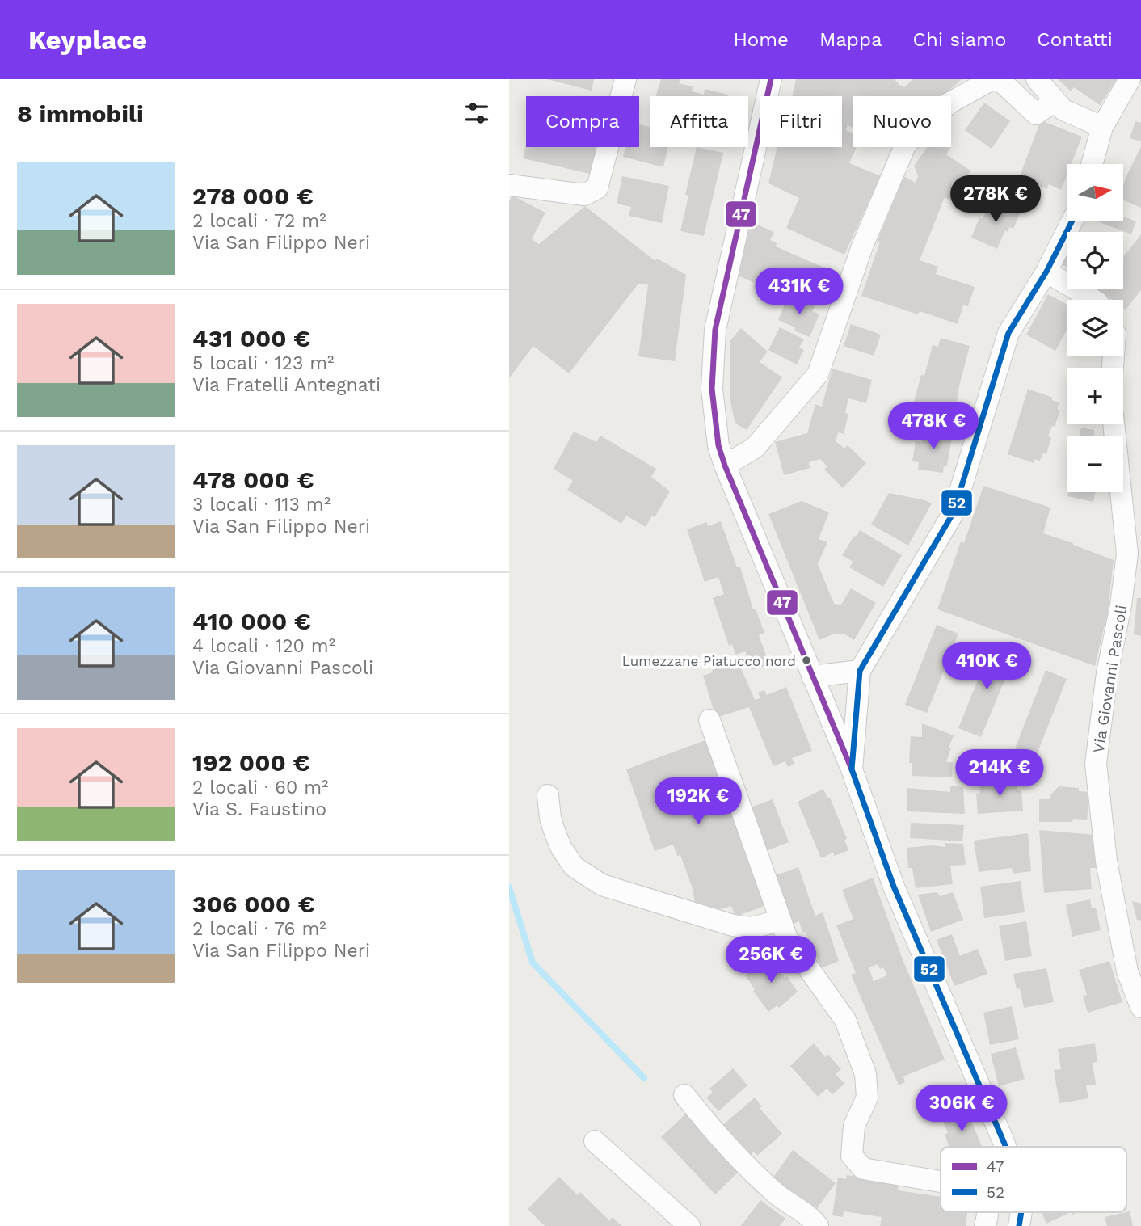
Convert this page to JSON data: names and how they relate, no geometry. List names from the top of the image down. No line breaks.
{"streets":{"street":["Via Giovanni Pascoli"]},"places":["Lumezzane Piatucco nord"],"lines":["transit line 47","transit line 52"],"legend":["47","52"],"north":"right","page":{"header":"Keyplace","nav":["Home","Mappa","Chi siamo","Contatti"],"heading":"8 immobili","chip":["Compra","Affitta","Filtri","Nuovo"],"list":[{"name":"278 000 €","note":"2 locali · 72 m² · Via San Filippo Neri"},{"name":"431 000 €","note":"5 locali · 123 m² · Via Fratelli Antegnati"},{"name":"478 000 €","note":"3 locali · 113 m² · Via San Filippo Neri"},{"name":"410 000 €","note":"4 locali · 120 m² · Via Giovanni Pascoli"},{"name":"192 000 €","note":"2 locali · 60 m² · Via S. Faustino"},{"name":"306 000 €","note":"2 locali · 76 m² · Via San Filippo Neri"}],"map_buttons":["+","−"],"price":["278K €","431K €","478K €","410K €","214K €","192K €","256K €","306K €"]}}
